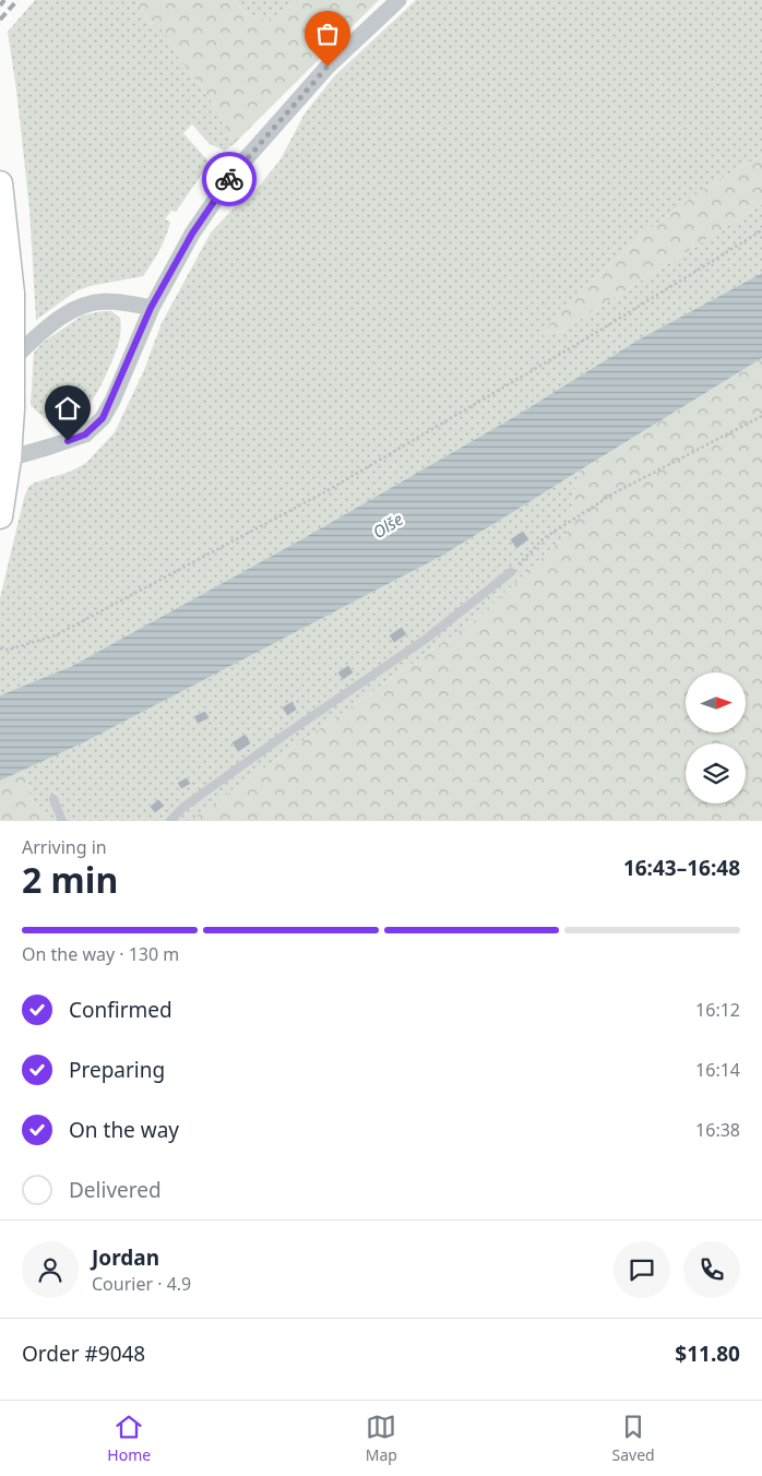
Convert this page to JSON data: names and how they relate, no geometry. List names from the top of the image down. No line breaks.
{"water":["Olše"],"north":"right","page":{"heading":["2 min","Arriving in","16:43–16:48"],"panel":["Jordan","Courier · 4.9","Order #9048","$11.80"],"bar":"On the way · 130 m","list":[["Confirmed","16:12"],["Preparing","16:14"],["On the way","16:38"],"Delivered"],"tabs":["Home","Map","Saved"]}}
